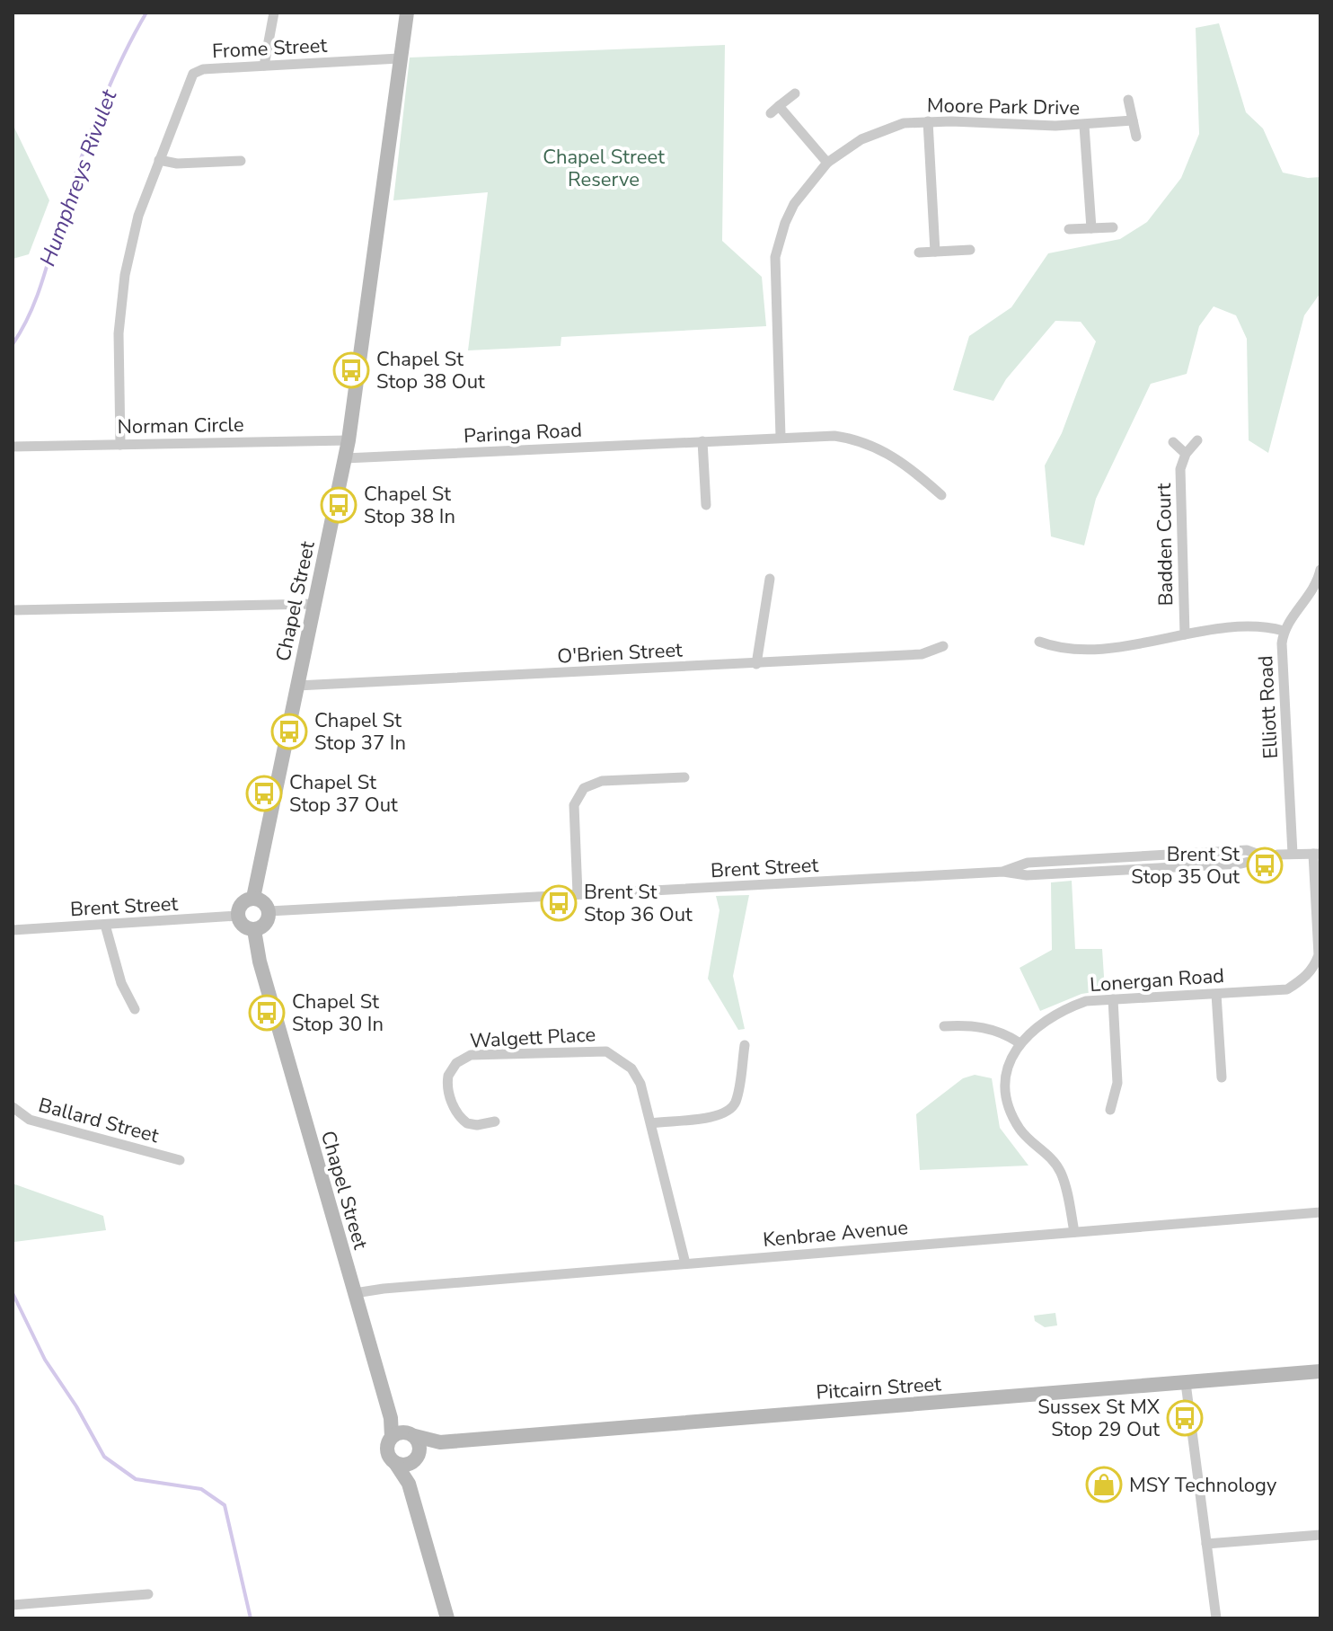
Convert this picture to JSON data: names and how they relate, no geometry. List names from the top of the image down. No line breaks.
{"streets":{"street":["Frome Street","Moore Park Drive","Norman Circle","Paringa Road","Badden Court","Chapel Street","O'Brien Street","Elliott Road","Brent Street","Lonergan Road","Walgett Place","Ballard Street","Kenbrae Avenue","Pitcairn Street"]},"crossings":[["Frome Street","Norman Circle"],["Frome Street","Chapel Street"],["Moore Park Drive","Paringa Road"],["Norman Circle","Chapel Street"],["Paringa Road","Chapel Street"],["Chapel Street","O'Brien Street"],["Chapel Street","Brent Street"],["Chapel Street","Kenbrae Avenue"],["Chapel Street","Pitcairn Street"],["Elliott Road","Brent Street"],["Brent Street","Lonergan Road"],["Lonergan Road","Kenbrae Avenue"],["Walgett Place","Kenbrae Avenue"]],"water":["Humphreys Rivulet"],"parks":["Chapel Street Reserve"],"places":{"bus stop":["Chapel St Stop 38 Out","Chapel St Stop 38 In","Chapel St Stop 37 In","Chapel St Stop 37 Out","Brent St Stop 35 Out","Brent St Stop 36 Out","Chapel St Stop 30 In","Sussex St MX Stop 29 Out"],"shop":["MSY Technology"]}}
